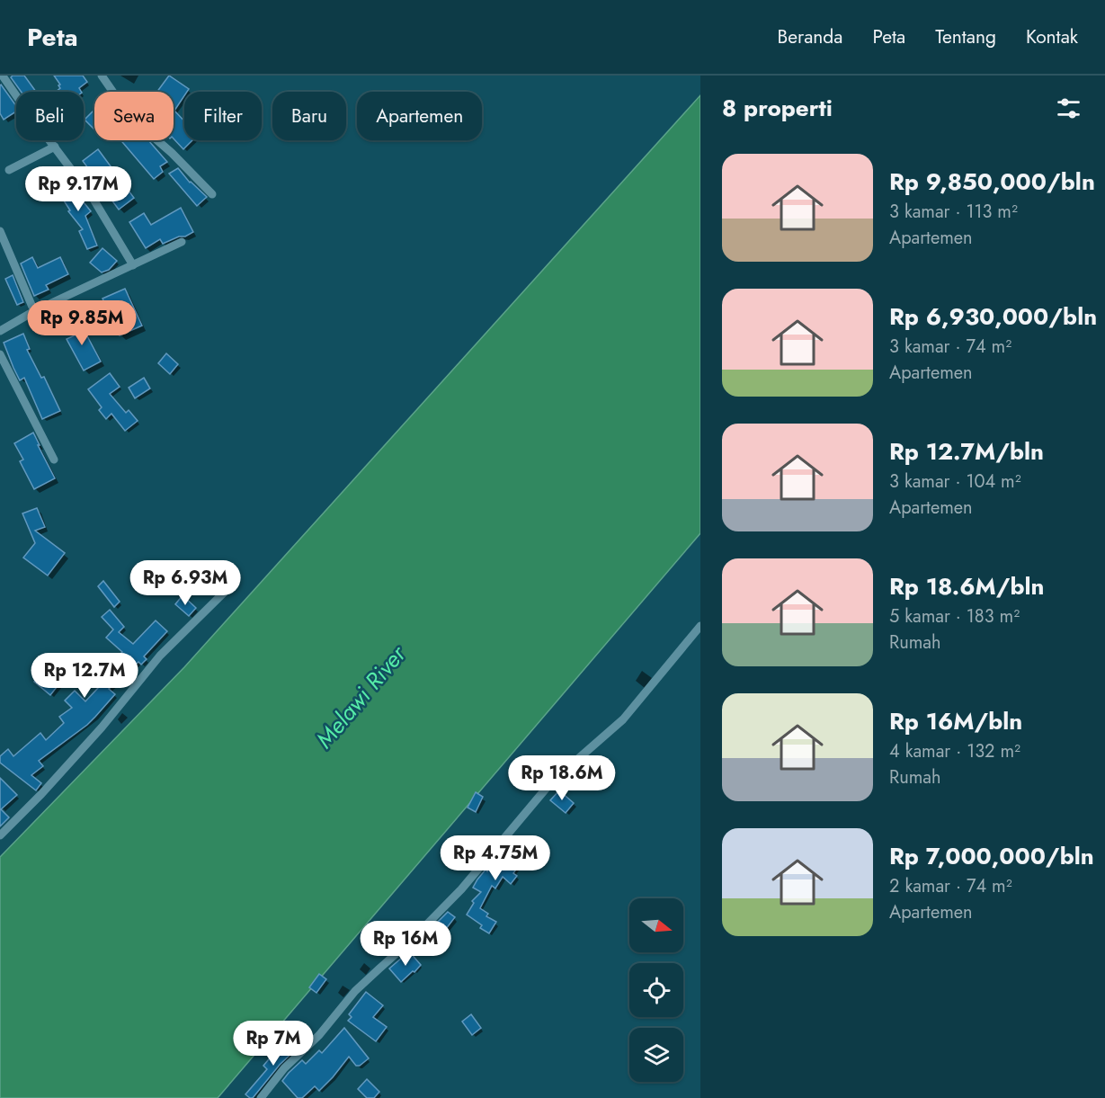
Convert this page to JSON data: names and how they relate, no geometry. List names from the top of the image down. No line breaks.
{"water":["Melawi River"],"north":"right","page":{"header":"Peta","nav":["Beranda","Peta","Tentang","Kontak"],"heading":"8 properti","chip":["Beli","Sewa","Filter","Baru","Apartemen"],"list":[{"name":"Rp 9,850,000/bln","note":"3 kamar · 113 m² · Apartemen"},{"name":"Rp 6,930,000/bln","note":"3 kamar · 74 m² · Apartemen"},{"name":"Rp 12.7M/bln","note":"3 kamar · 104 m² · Apartemen"},{"name":"Rp 18.6M/bln","note":"5 kamar · 183 m² · Rumah"},{"name":"Rp 16M/bln","note":"4 kamar · 132 m² · Rumah"},{"name":"Rp 7,000,000/bln","note":"2 kamar · 74 m² · Apartemen"}],"price":["Rp 9.17M","Rp 9.85M","Rp 6.93M","Rp 12.7M","Rp 18.6M","Rp 4.75M","Rp 16M","Rp 7M"]}}
